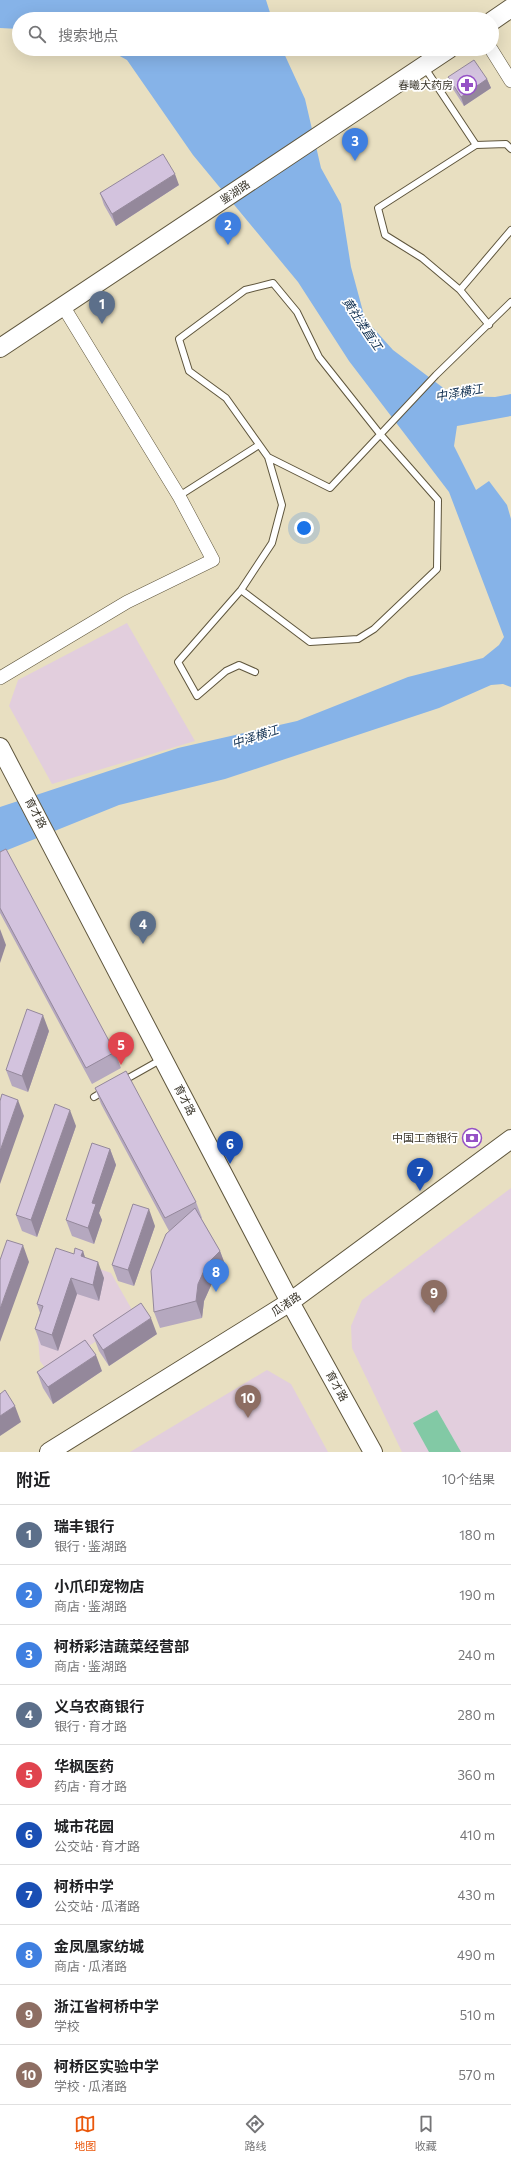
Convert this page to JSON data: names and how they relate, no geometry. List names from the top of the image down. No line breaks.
{"streets":{"street":["鉴湖路","育才路","瓜渚路"]},"crossings":[["育才路","瓜渚路"]],"water":["黄社溇直江","中泽横江"],"places":{"pharmacy":["春曦大药房"],"bank":["中国工商银行"]},"page":{"search":"搜索地点","pins":["3","2","1","4","5","6","7","8","9","10"],"heading":["附近","10个结果"],"list":[{"mark":"1","name":"瑞丰银行","note":"银行 · 鉴湖路","value":"180 m"},{"mark":"2","name":"小爪印宠物店","note":"商店 · 鉴湖路","value":"190 m"},{"mark":"3","name":"柯桥彩洁蔬菜经营部","note":"商店 · 鉴湖路","value":"240 m"},{"mark":"4","name":"义乌农商银行","note":"银行 · 育才路","value":"280 m"},{"mark":"5","name":"华枫医药","note":"药店 · 育才路","value":"360 m"},{"mark":"6","name":"城市花园","note":"公交站 · 育才路","value":"410 m"},{"mark":"7","name":"柯桥中学","note":"公交站 · 瓜渚路","value":"430 m"},{"mark":"8","name":"金凤凰家纺城","note":"商店 · 瓜渚路","value":"490 m"},{"mark":"9","name":"浙江省柯桥中学","note":"学校","value":"510 m"},{"mark":"10","name":"柯桥区实验中学","note":"学校 · 瓜渚路","value":"570 m"}],"nav":["地图","路线","收藏"]}}
